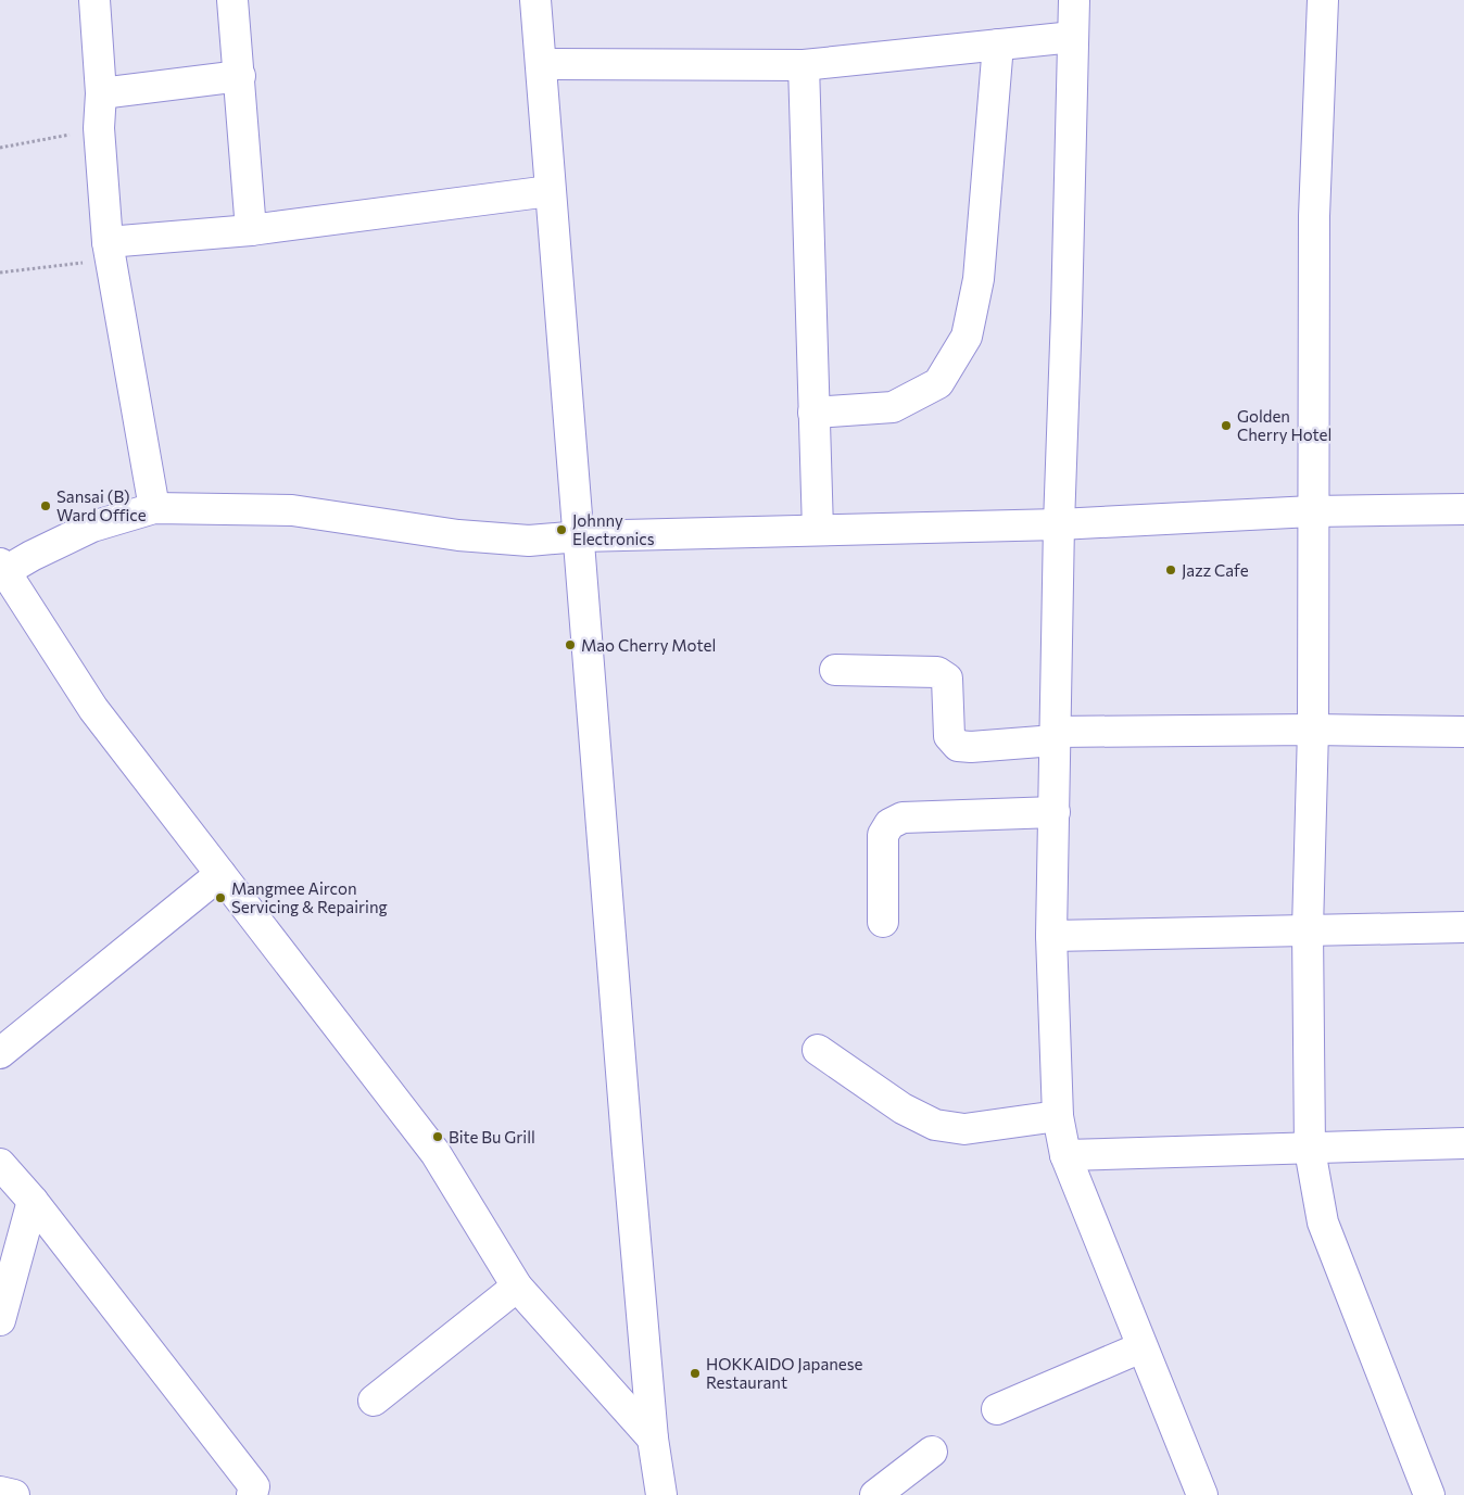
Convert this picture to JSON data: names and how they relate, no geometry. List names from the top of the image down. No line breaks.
{"places":["Golden Cherry Hotel","Sansai (B) Ward Office","Johnny Electronics","Jazz Cafe","Mao Cherry Motel","Mangmee Aircon Servicing & Repairing","Bite Bu Grill","HOKKAIDO Japanese Restaurant"]}
